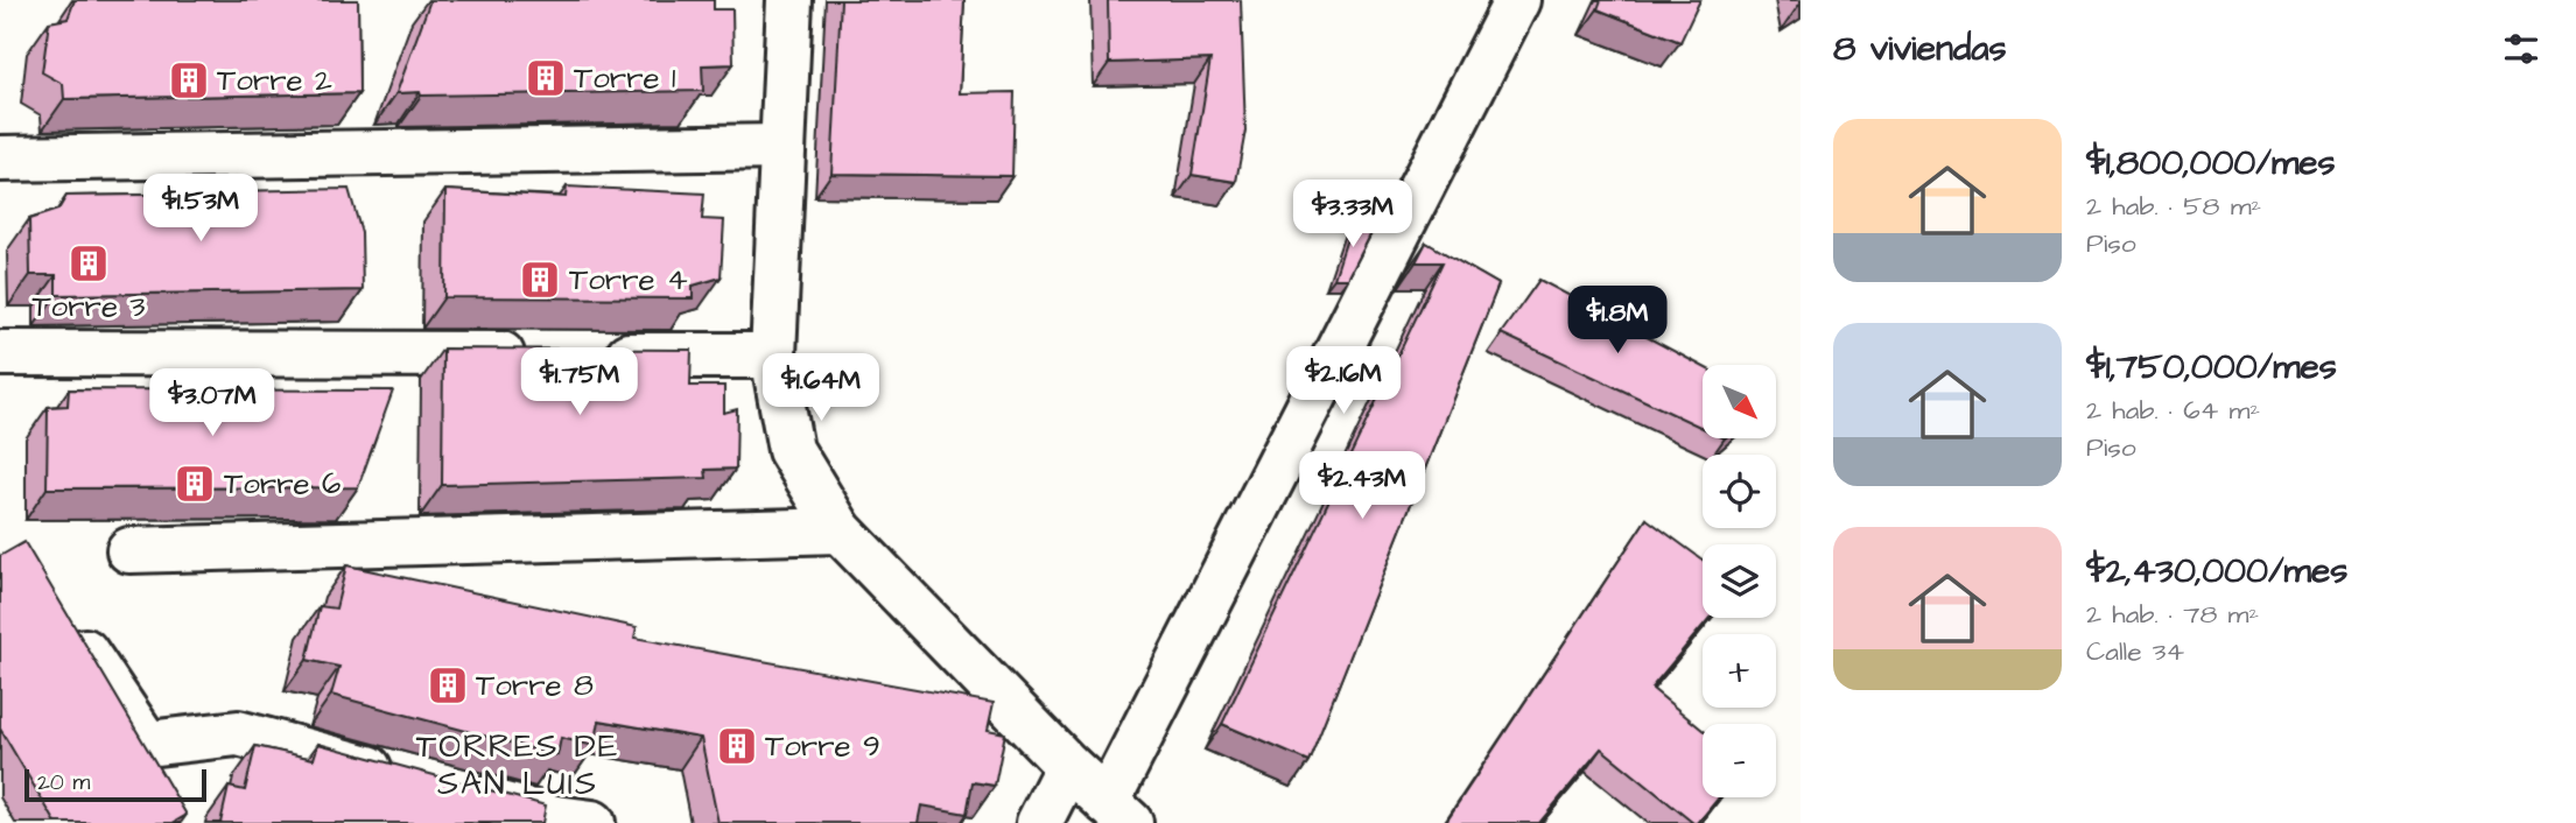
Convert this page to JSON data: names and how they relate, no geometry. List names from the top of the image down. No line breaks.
{"districts":["TORRES DE SAN LUIS"],"places":{"building":["Torre 1","Torre 2","Torre 3","Torre 4","Torre 6","Torre 8","Torre 9"]},"scale_bar":"20 m","north":"bottom right","page":{"heading":"8 viviendas","list":[{"name":"$1,800,000/mes","note":"2 hab. · 58 m² · Piso"},{"name":"$1,750,000/mes","note":"2 hab. · 64 m² · Piso"},{"name":"$2,430,000/mes","note":"2 hab. · 78 m² · Calle 34"}],"price":["$1.53M","$3.33M","$1.8M","$2.16M","$1.75M","$1.64M","$3.07M","$2.43M"],"map_buttons":["+","−"],"scale":"20 m"}}
